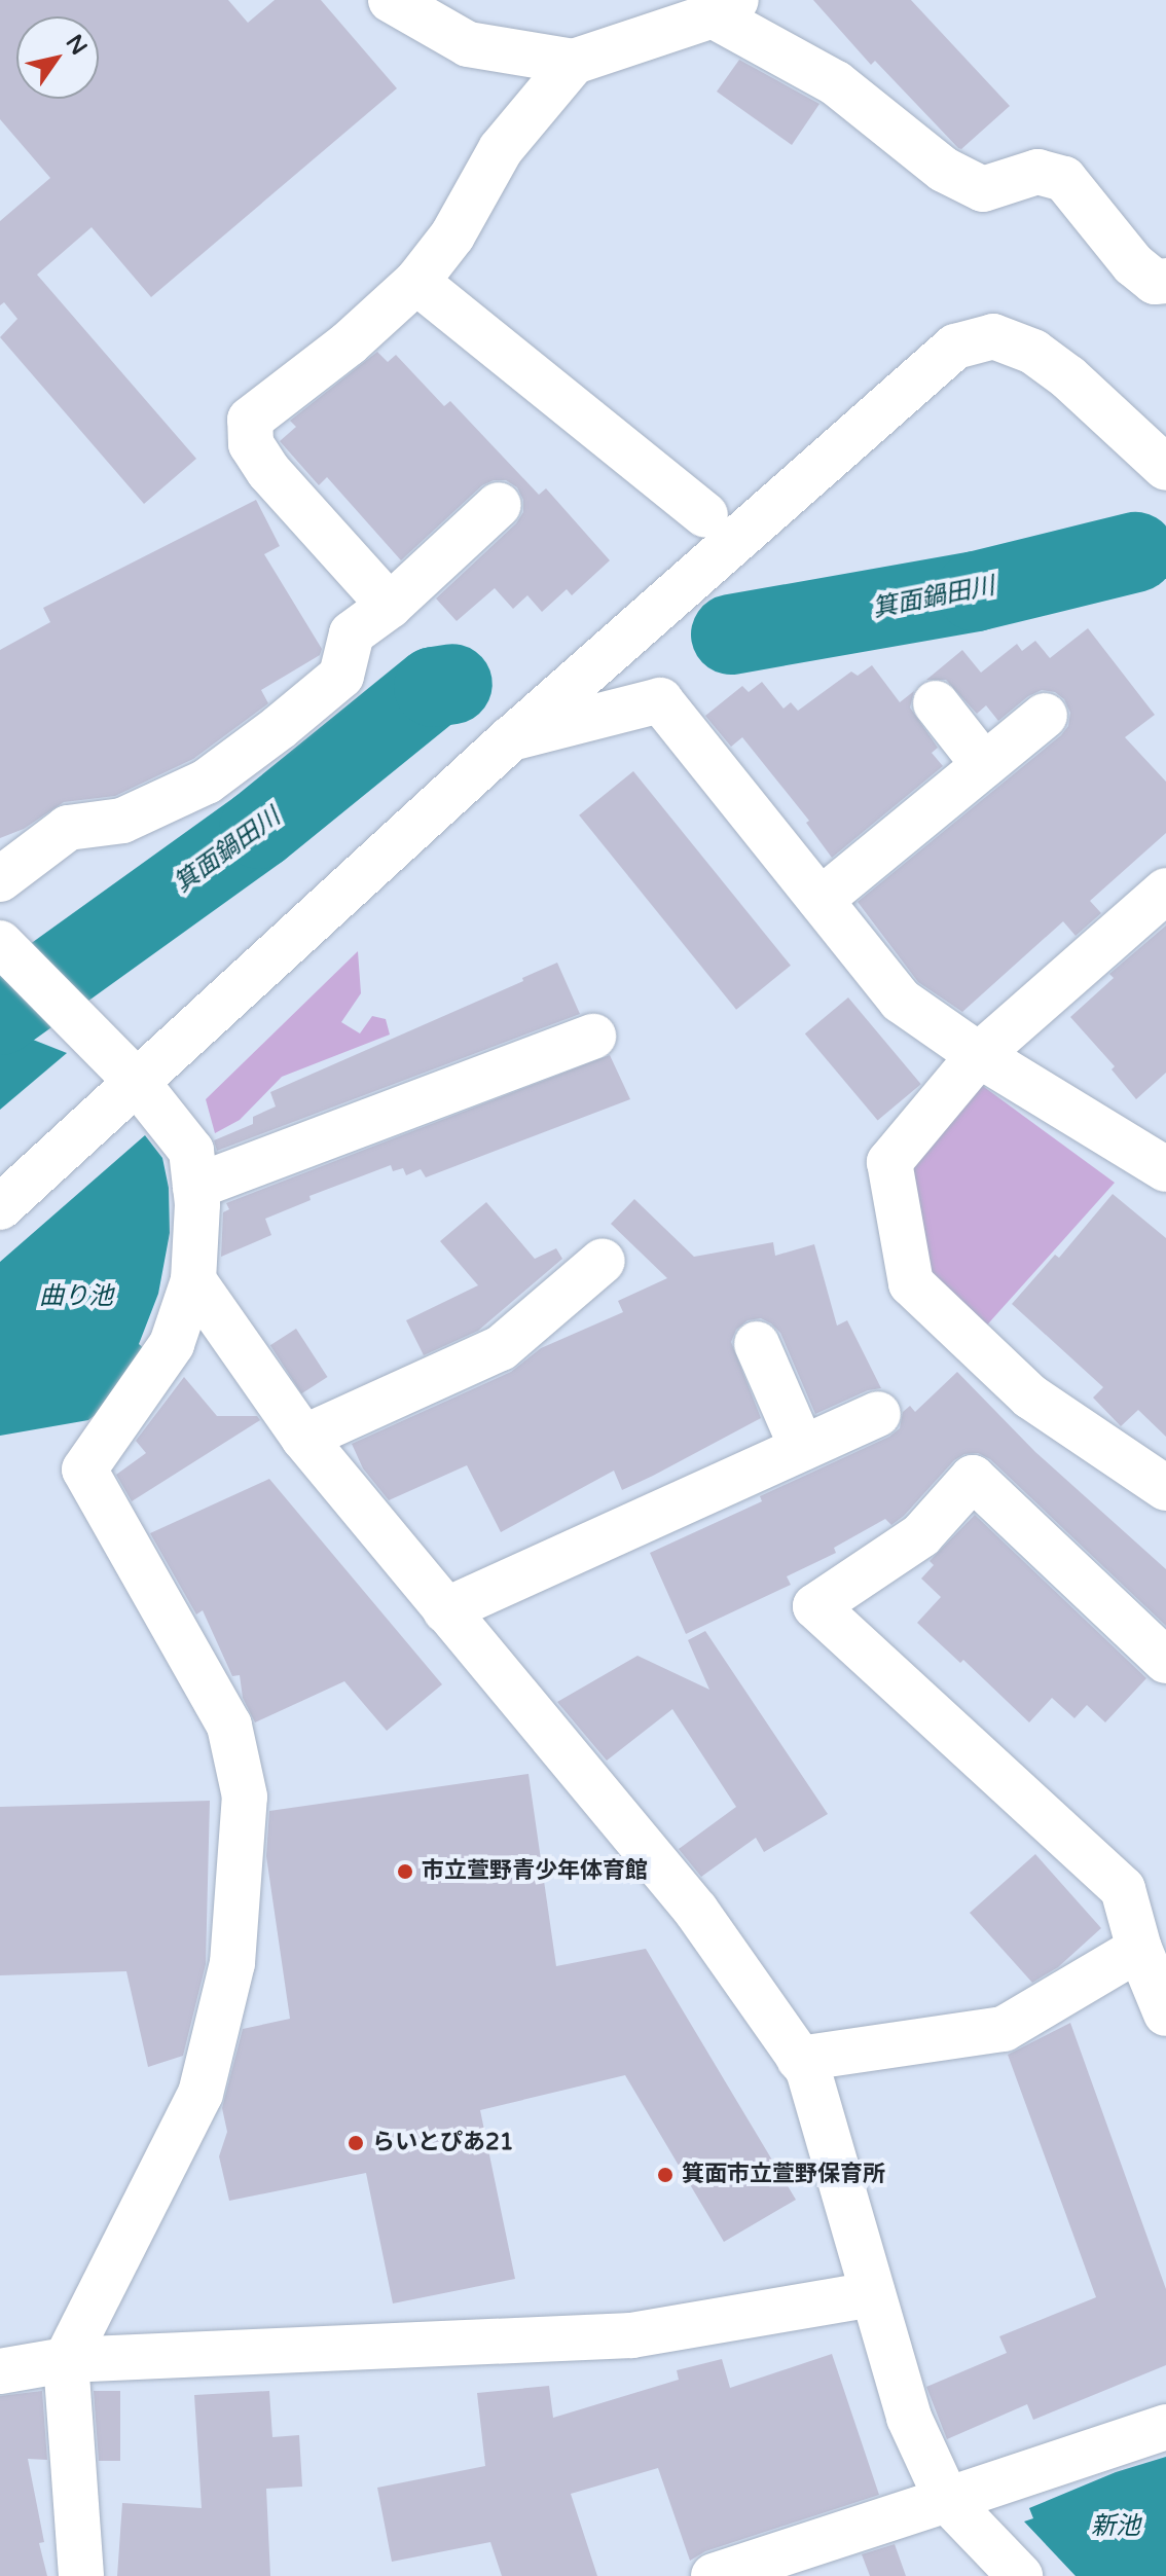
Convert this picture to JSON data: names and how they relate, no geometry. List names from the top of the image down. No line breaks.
{"water":["箕面鍋田川","曲り池","新池"],"places":["市立萱野青少年体育館","らいとぴあ21","箕面市立萱野保育所"],"north":"top right"}
